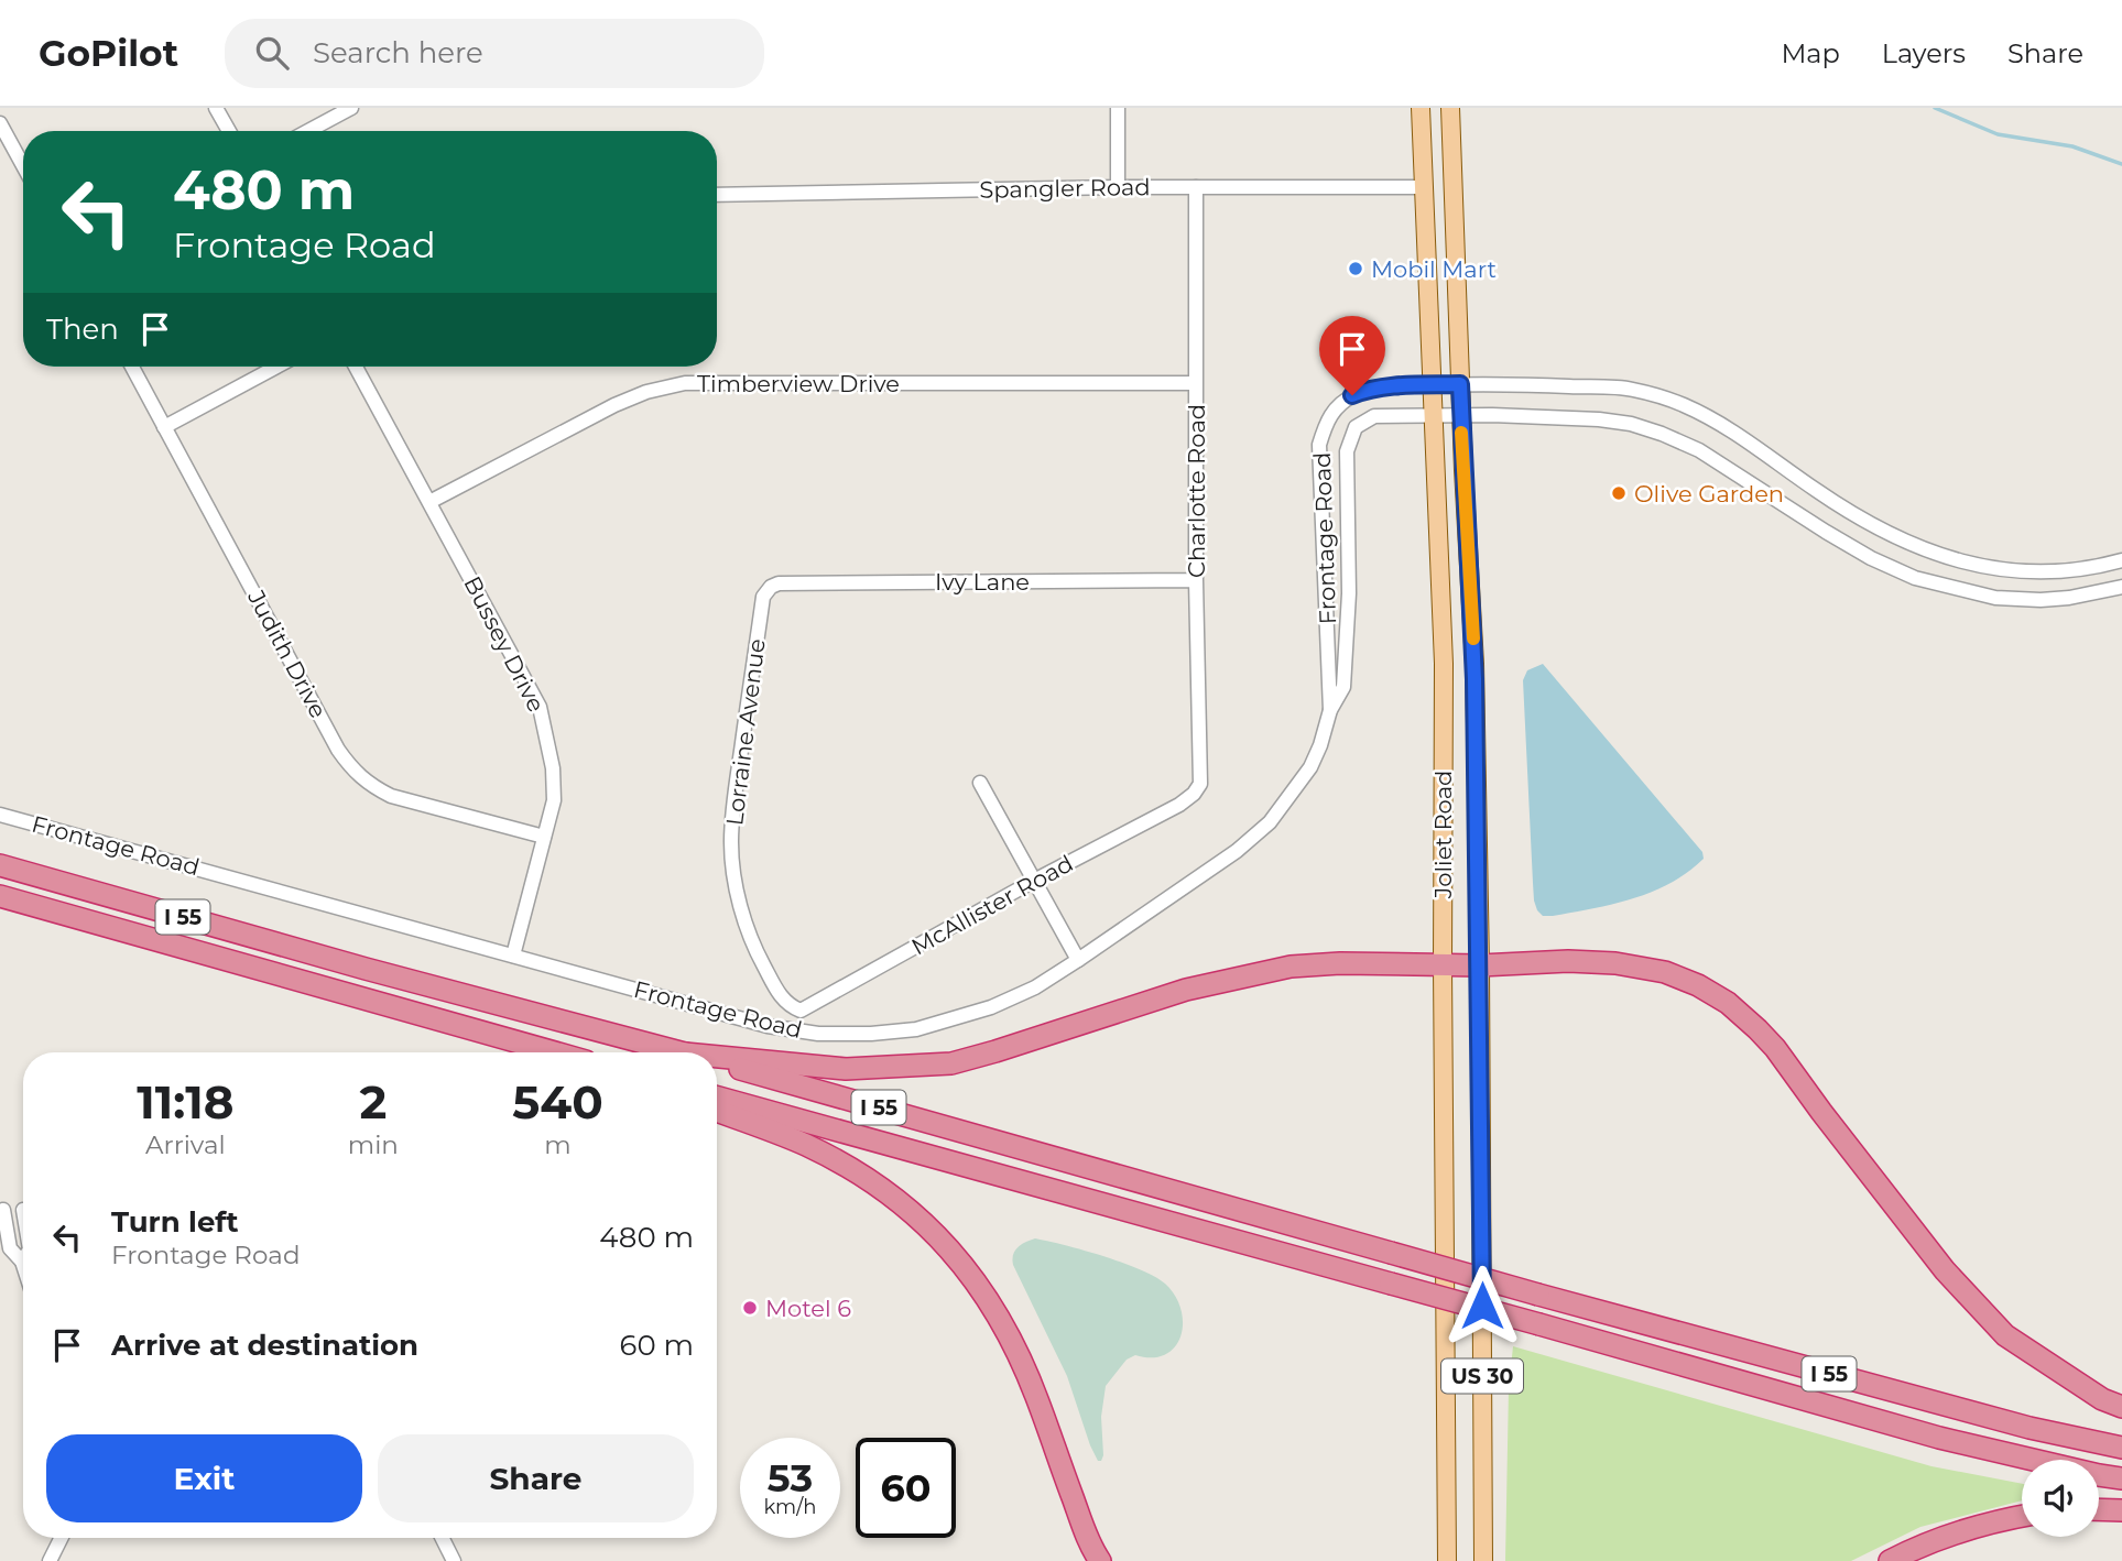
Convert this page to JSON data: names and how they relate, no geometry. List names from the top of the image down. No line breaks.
{"streets":{"highway":["I 55"],"main road":["Joliet Road","US 30"],"street":["Spangler Road","Timberview Drive","Charlotte Road","Frontage Road","Ivy Lane","Bussey Drive","Judith Drive","Lorraine Avenue","McAllister Road"]},"crossings":[["Spangler Road","Charlotte Road"],["Spangler Road","Joliet Road"],["Timberview Drive","Charlotte Road"],["Timberview Drive","Bussey Drive"],["Charlotte Road","Ivy Lane"],["Charlotte Road","McAllister Road"],["Frontage Road","Bussey Drive"],["Frontage Road","Joliet Road"],["Ivy Lane","Lorraine Avenue"],["Bussey Drive","Judith Drive"],["Lorraine Avenue","McAllister Road"]],"places":["Mobil Mart","Olive Garden","Motel 6"],"page":{"header":"GoPilot","search":"Search here","nav":["Map","Layers","Share"],"turn":["480 m","Frontage Road"],"then":"Then","eta":["11:18","Arrival","2","min","540","m"],"list":[{"name":"Turn left","note":"Frontage Road","value":"480 m"},{"name":"Arrive at destination","value":"60 m"}],"buttons":["Exit","Share"],"speed":"53 km/h","limit":"60"}}
